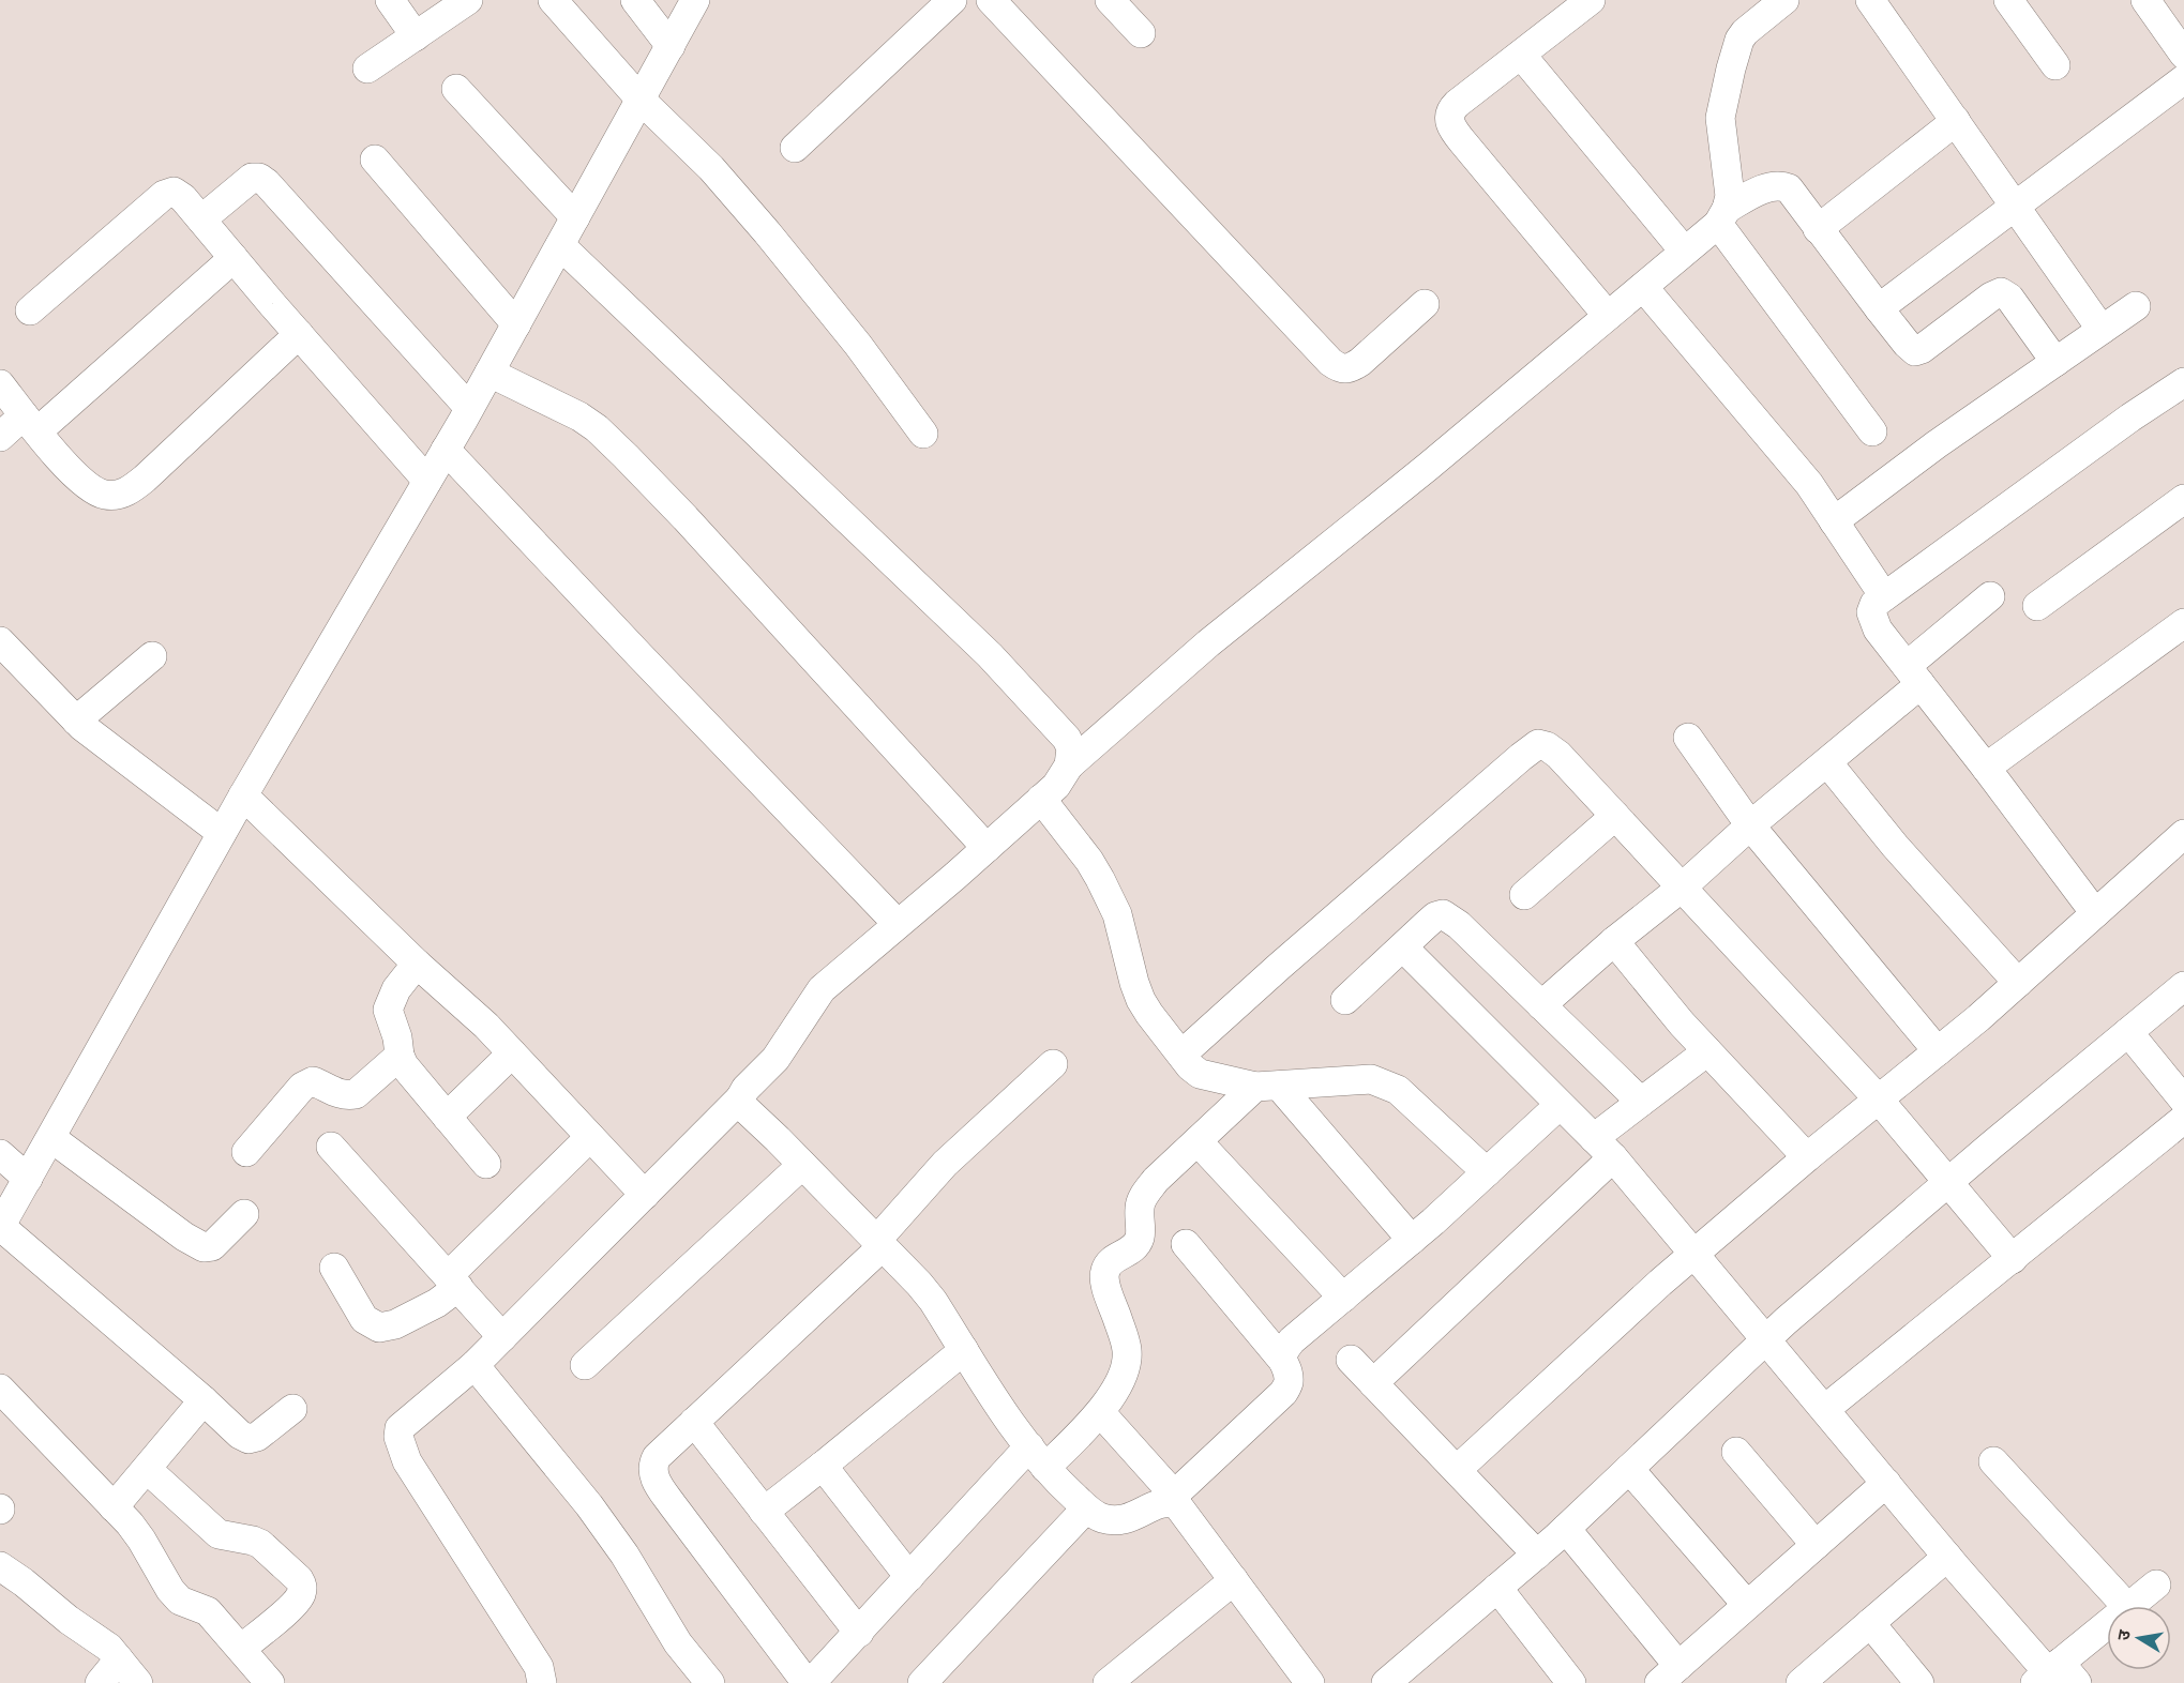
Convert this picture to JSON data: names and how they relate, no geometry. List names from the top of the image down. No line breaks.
{"north":"left"}
